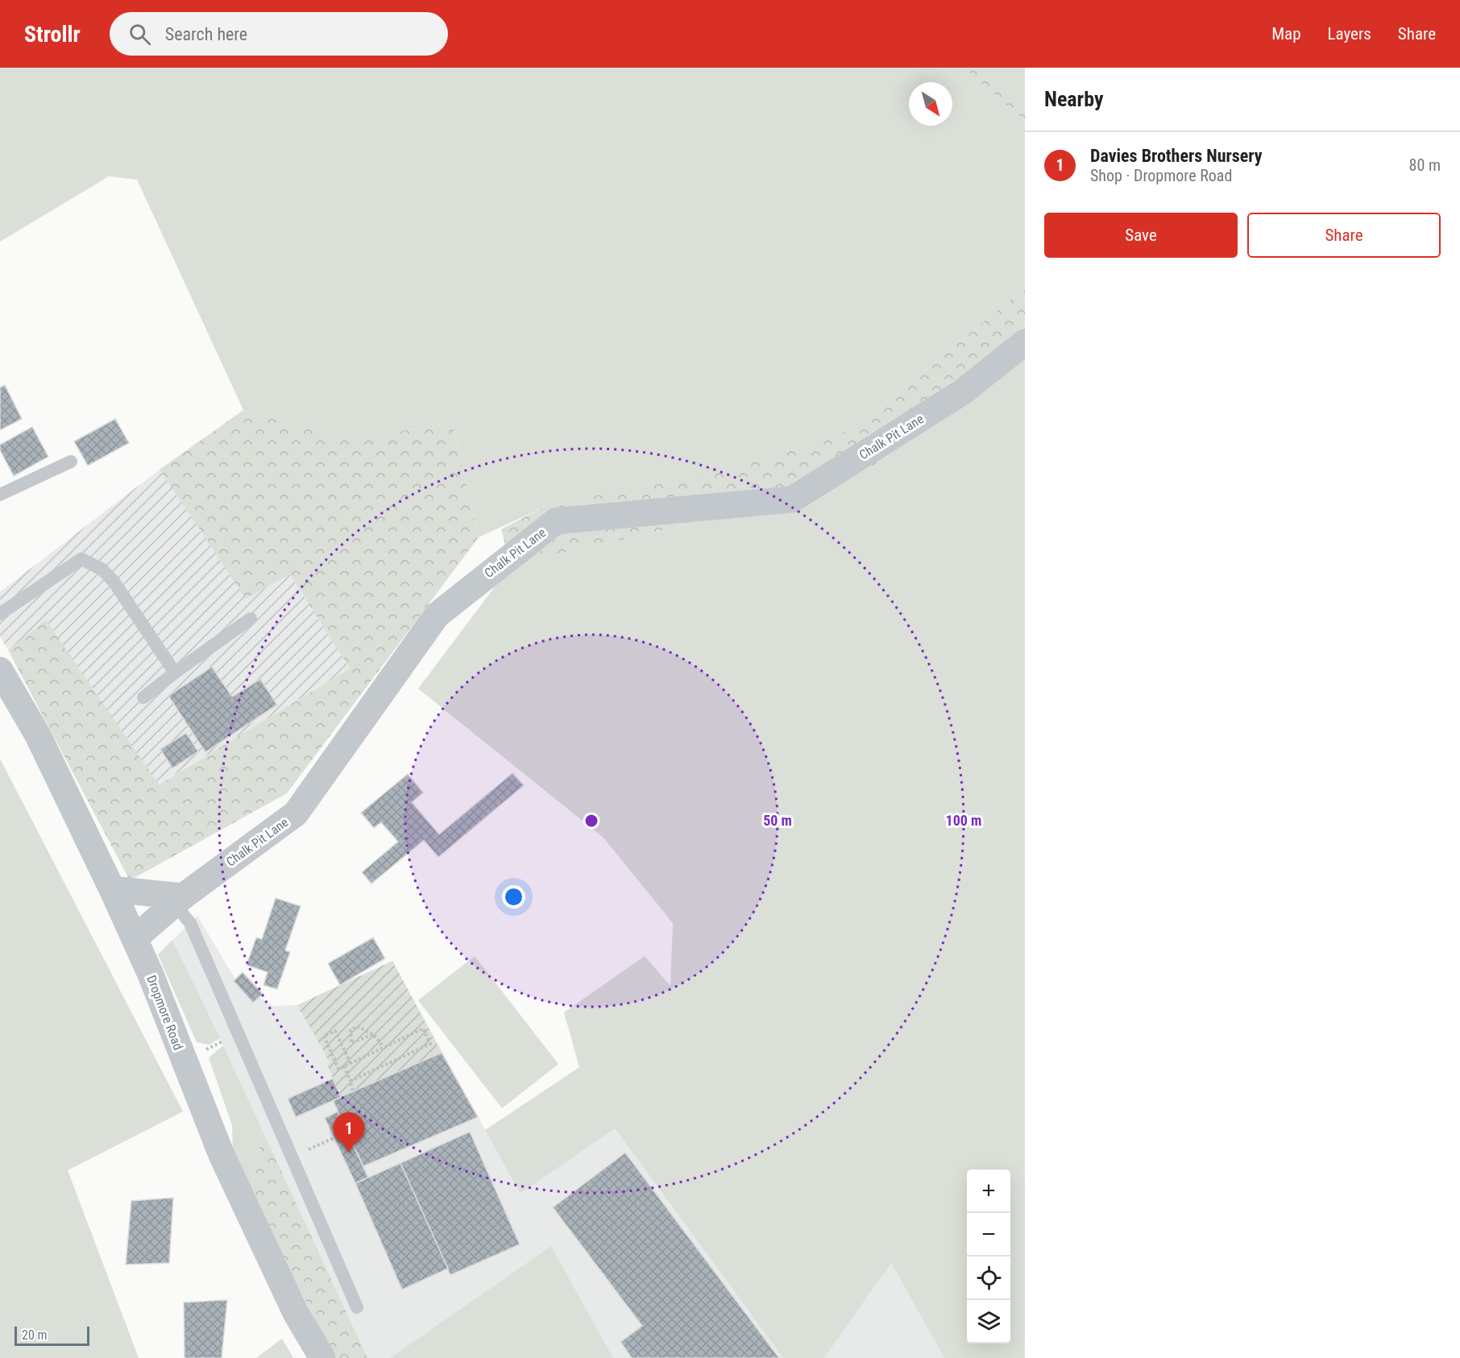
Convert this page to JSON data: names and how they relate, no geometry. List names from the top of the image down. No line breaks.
{"streets":{"street":["Chalk Pit Lane","Dropmore Road"]},"crossings":[["Chalk Pit Lane","Dropmore Road"]],"scale_bar":"20 m","north":"bottom right","page":{"header":"Strollr","search":"Search here","nav":["Map","Layers","Share"],"heading":"Nearby","list":[{"mark":"1","name":"Davies Brothers Nursery","note":"Shop · Dropmore Road","value":"80 m"}],"buttons":["Save","Share"],"pins":"1","map_buttons":["+","−"],"scale":"20 m"},"rings":["50 m","100 m"]}
